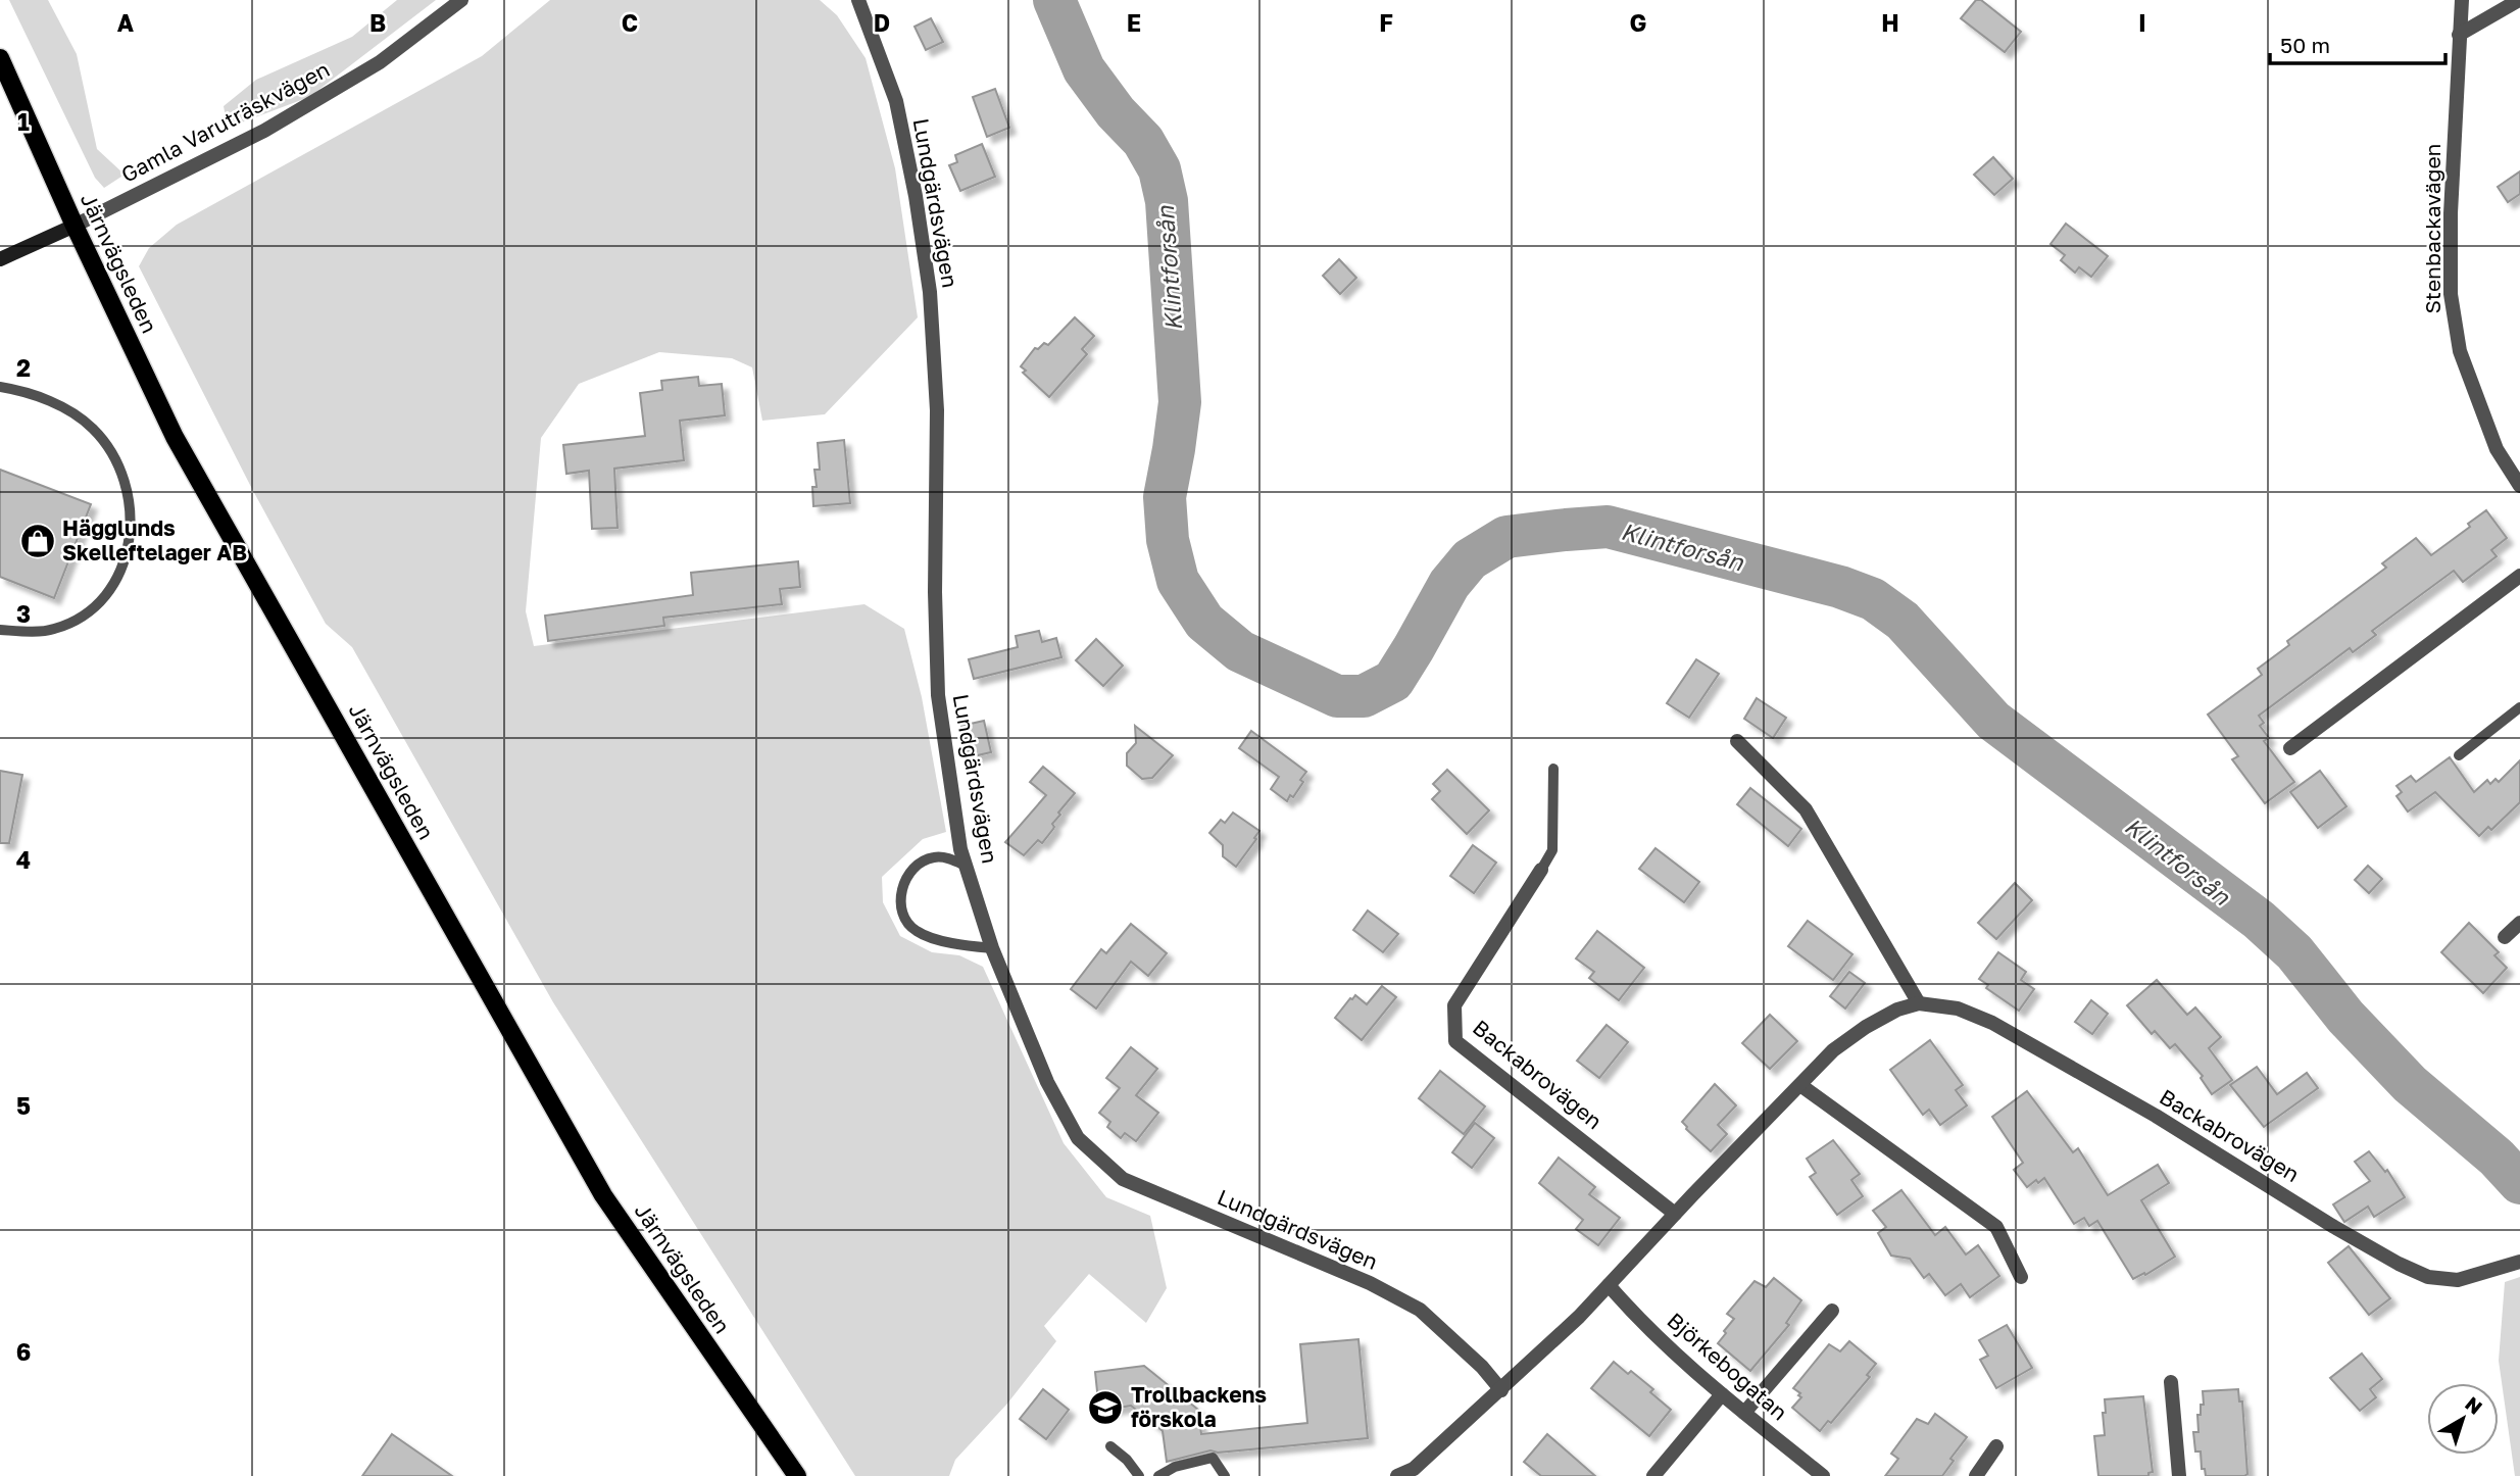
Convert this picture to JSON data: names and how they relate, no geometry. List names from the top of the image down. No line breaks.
{"streets":{"main road":["Järnvägsleden"],"street":["Gamla Varuträskvägen","Lundgärdsvägen","Stenbackavägen","Backabrovägen","Björkebogatan"]},"crossings":[["Gamla Varuträskvägen","Järnvägsleden"],["Lundgärdsvägen","Backabrovägen"],["Backabrovägen","Björkebogatan"]],"water":["Klintforsån"],"places":{"shop":["Hägglunds Skelleftelager AB"],"school or university":["Trollbackens förskola"]},"scale_bar":"50 m","north":"top right","grid":{"columns":["A","B","C","D","E","F","G","H","I"],"rows":["1","2","3","4","5","6"]}}
